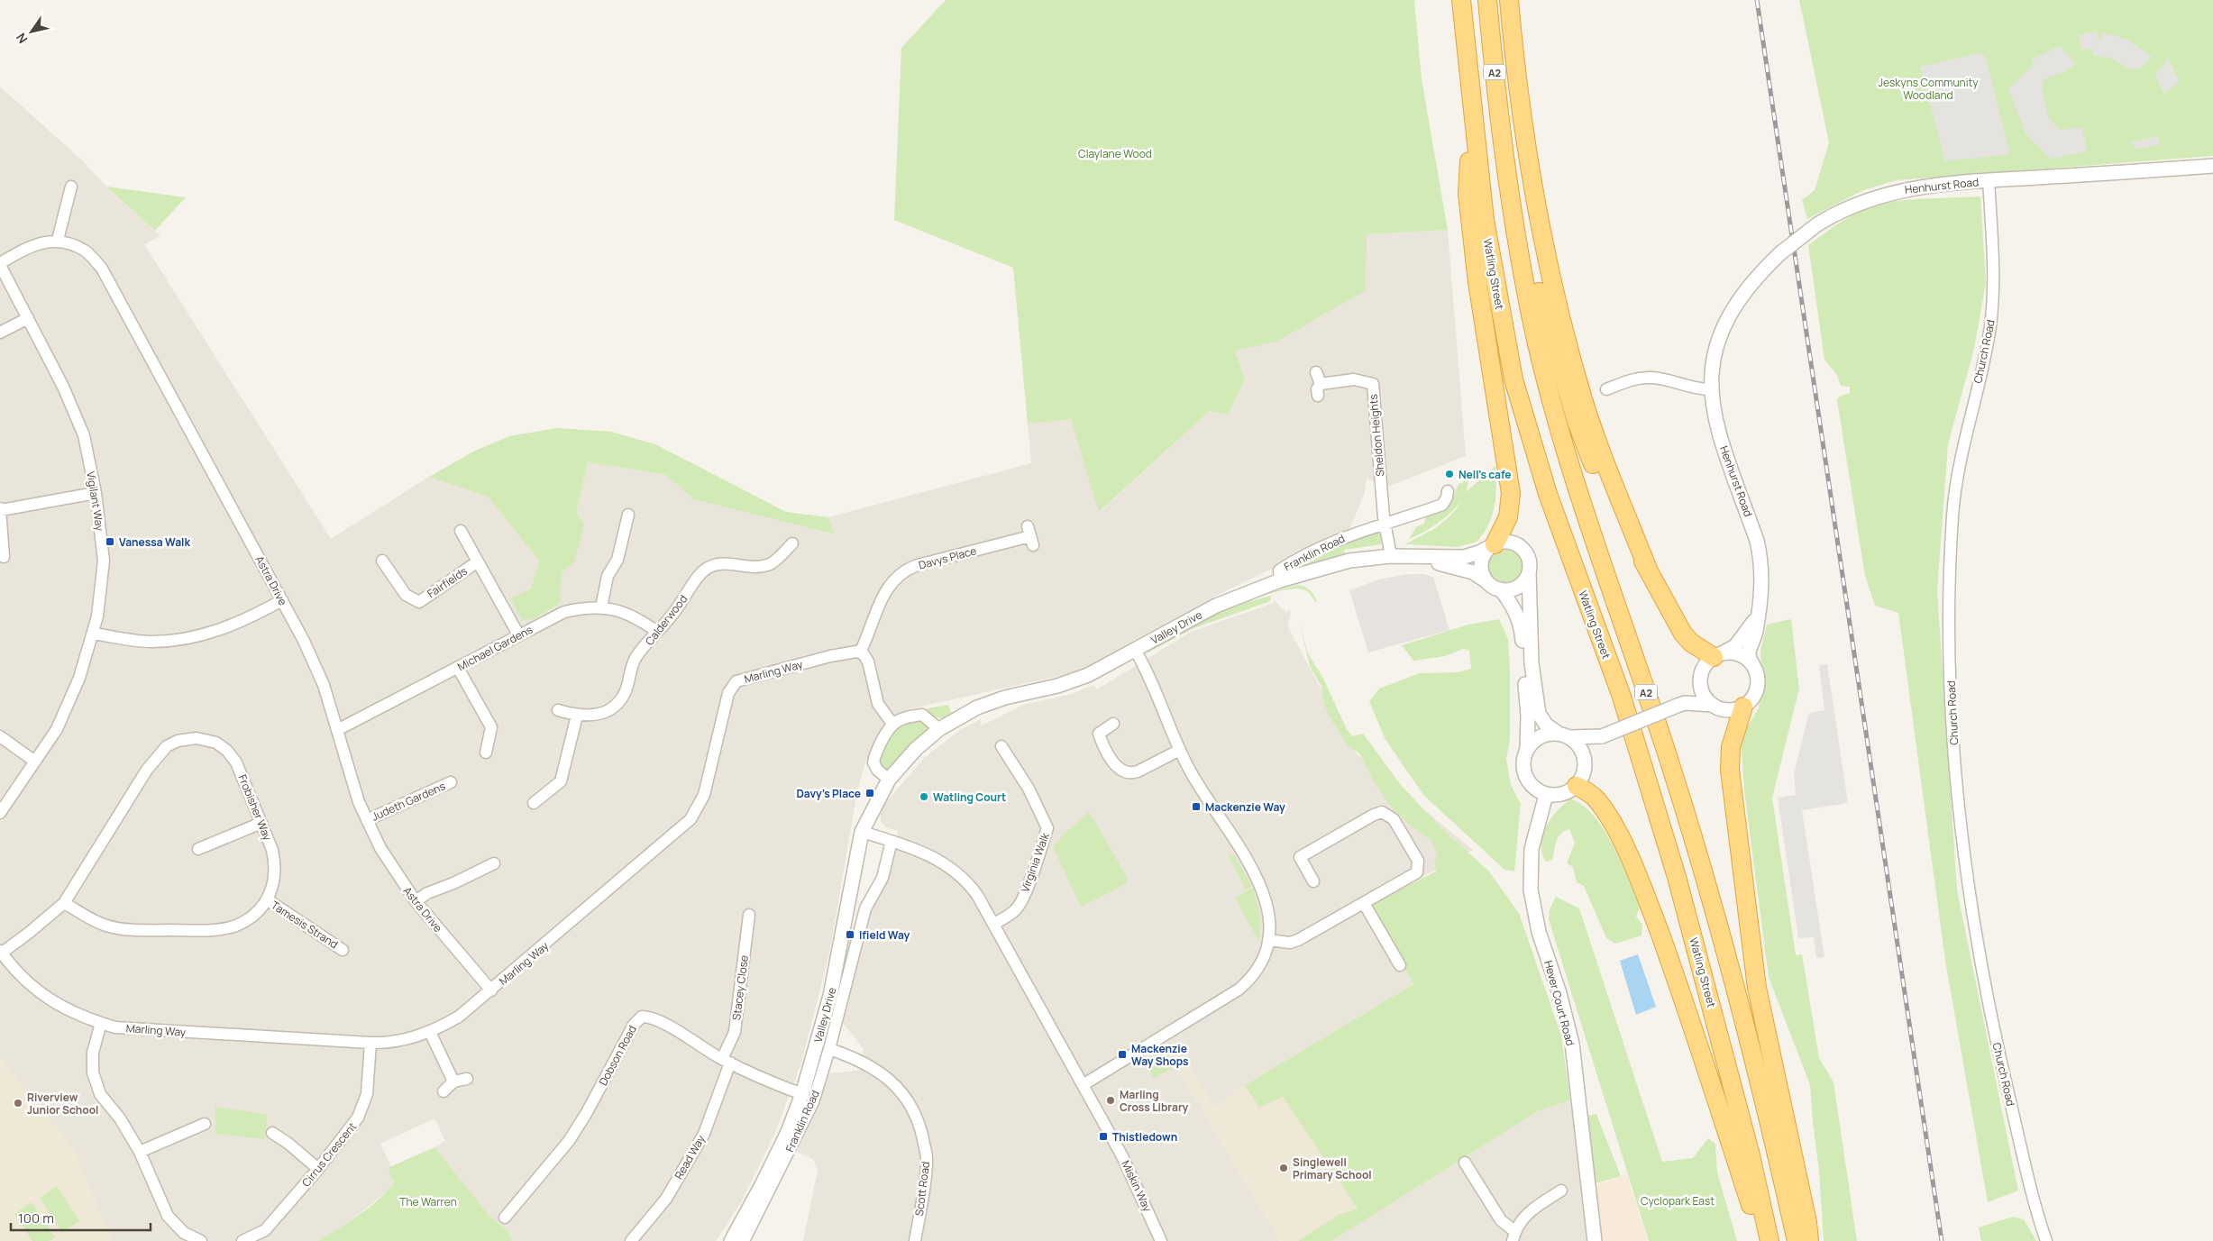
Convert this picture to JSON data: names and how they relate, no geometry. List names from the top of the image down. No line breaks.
{"streets":{"highway":["A2","Watling Street"],"street":["Henhurst Road","Church Road","Sheldon Heights","Vigilant Way","Franklin Road","Davys Place","Astra Drive","Fairfields","Calderwood","Valley Drive","Michael Gardens","Marling Way","Judeth Gardens","Frobisher Way","Virginia Walk","Tamesis Strand","Stacey Close","Hever Court Road","Dobson Road","Cirrus Crescent","Read Way","Miskin Way","Scott Road"]},"crossings":[["Henhurst Road","Church Road"],["Sheldon Heights","Franklin Road"],["Franklin Road","Valley Drive"],["Franklin Road","Scott Road"],["Davys Place","Marling Way"],["Astra Drive","Michael Gardens"],["Astra Drive","Marling Way"],["Astra Drive","Judeth Gardens"],["Fairfields","Michael Gardens"],["Calderwood","Michael Gardens"],["Valley Drive","Dobson Road"],["Marling Way","Frobisher Way"],["Marling Way","Cirrus Crescent"],["Frobisher Way","Tamesis Strand"],["Stacey Close","Dobson Road"],["Stacey Close","Read Way"],["Dobson Road","Read Way"]],"parks":["Jeskyns Community Woodland","Claylane Wood","Cyclopark East","The Warren"],"places":{"other":["Nell's cafe","Watling Court","Marling Cross Library","Riverview Junior School","Singlewell Primary School"],"transit":["Vanessa Walk","Davy's Place","Mackenzie Way","Ifield Way","Mackenzie Way Shops","Thistledown"]},"scale_bar":"100 m","north":"bottom left"}
